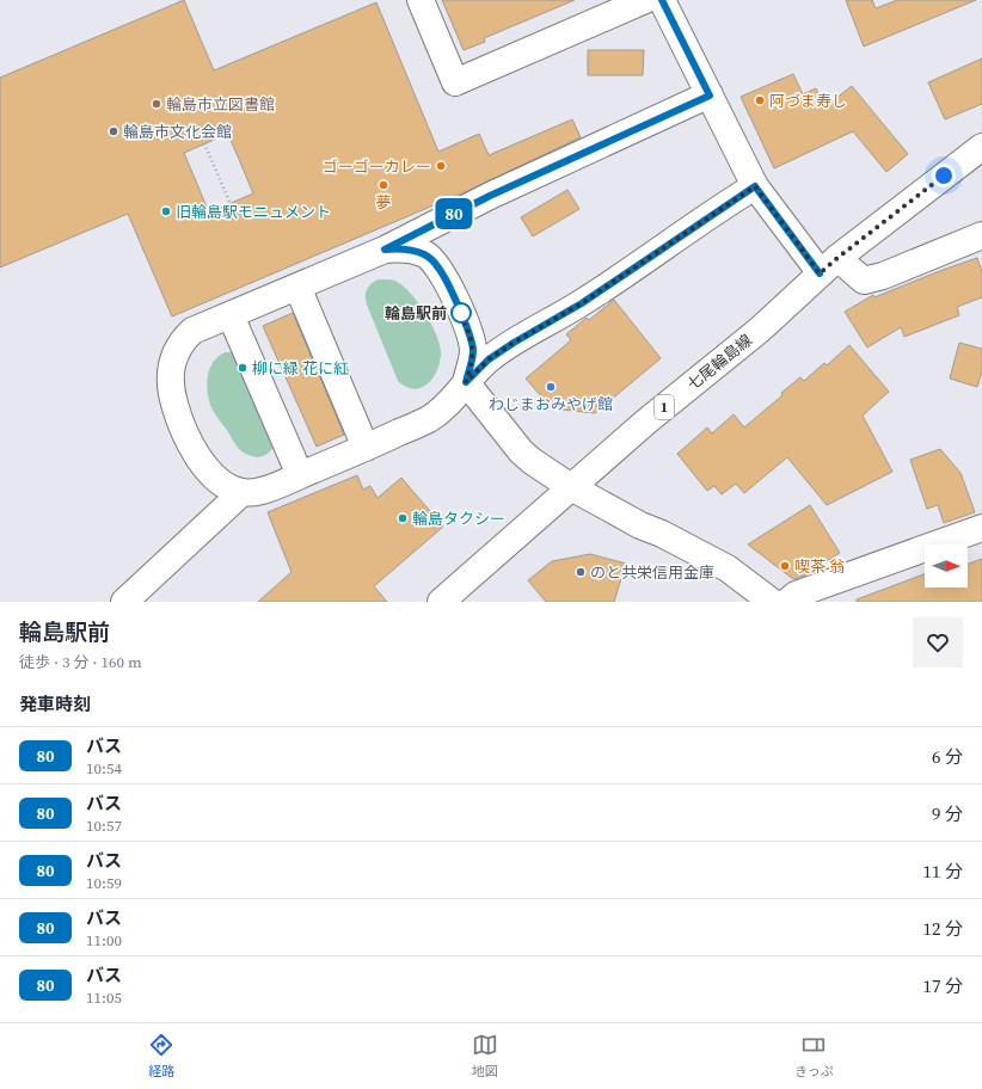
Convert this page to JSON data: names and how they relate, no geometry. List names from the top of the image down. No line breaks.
{"streets":{"street":["七尾輪島線","1"]},"places":["阿づま寿し","輪島市立図書館","輪島市文化会館","ゴーゴーカレー","夢","旧輪島駅モニュメント","輪島駅前","柳に緑 花に紅","わじまおみやげ館","輪島タクシー","喫茶 翁","のと共栄信用金庫"],"lines":["bus line 80"],"north":"right","page":{"on_map":"80","heading":[["輪島駅前","徒歩 · 3 分 · 160 m"],"発車時刻"],"list":[{"mark":"80","name":"バス","note":"10:54","value":"6 分"},{"mark":"80","name":"バス","note":"10:57","value":"9 分"},{"mark":"80","name":"バス","note":"10:59","value":"11 分"},{"mark":"80","name":"バス","note":"11:00","value":"12 分"},{"mark":"80","name":"バス","note":"11:05","value":"17 分"}],"tabs":["経路","地図","きっぷ"]}}
